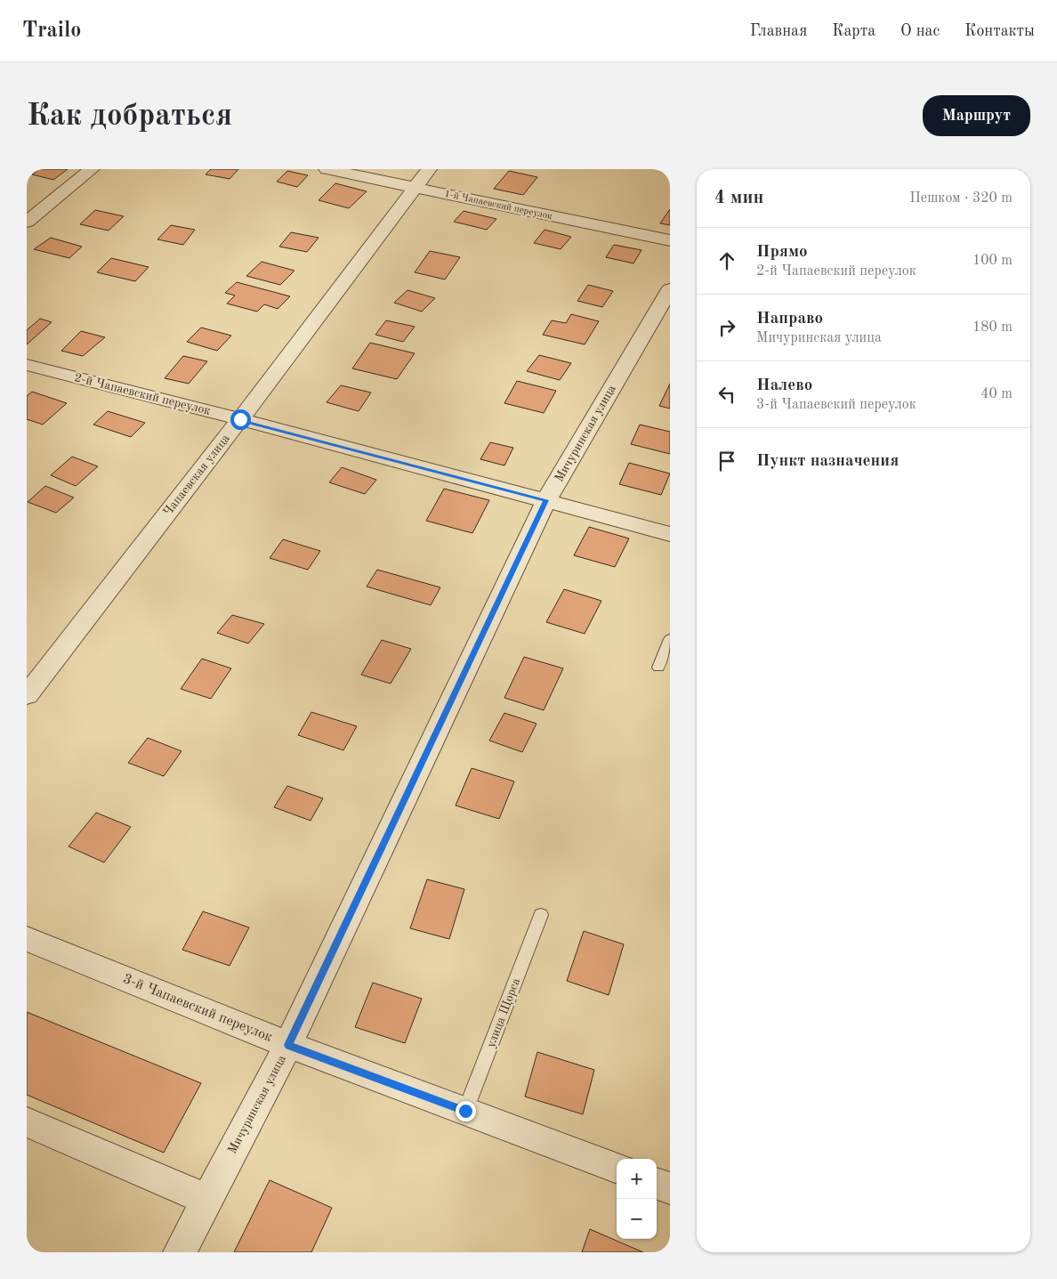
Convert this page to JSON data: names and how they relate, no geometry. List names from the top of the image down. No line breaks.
{"streets":{"street":["1-й Чапаевский переулок","2-й Чапаевский переулок","Мичуринская улица","Чапаевская улица","3-й Чапаевский переулок"],"lane":["улица Щорса"]},"crossings":[["1-й Чапаевский переулок","Чапаевская улица"],["2-й Чапаевский переулок","Мичуринская улица"],["2-й Чапаевский переулок","Чапаевская улица"],["Мичуринская улица","3-й Чапаевский переулок"],["3-й Чапаевский переулок","улица Щорса"]],"page":{"header":"Trailo","nav":["Главная","Карта","О нас","Контакты"],"buttons":"Маршрут","title":"Как добраться","heading":["4 мин","Пешком · 320 m"],"list":[["Прямо","2-й Чапаевский переулок","100 m"],["Направо","Мичуринская улица","180 m"],["Налево","3-й Чапаевский переулок","40 m"],"Пункт назначения"],"map_buttons":["+","−"]}}
